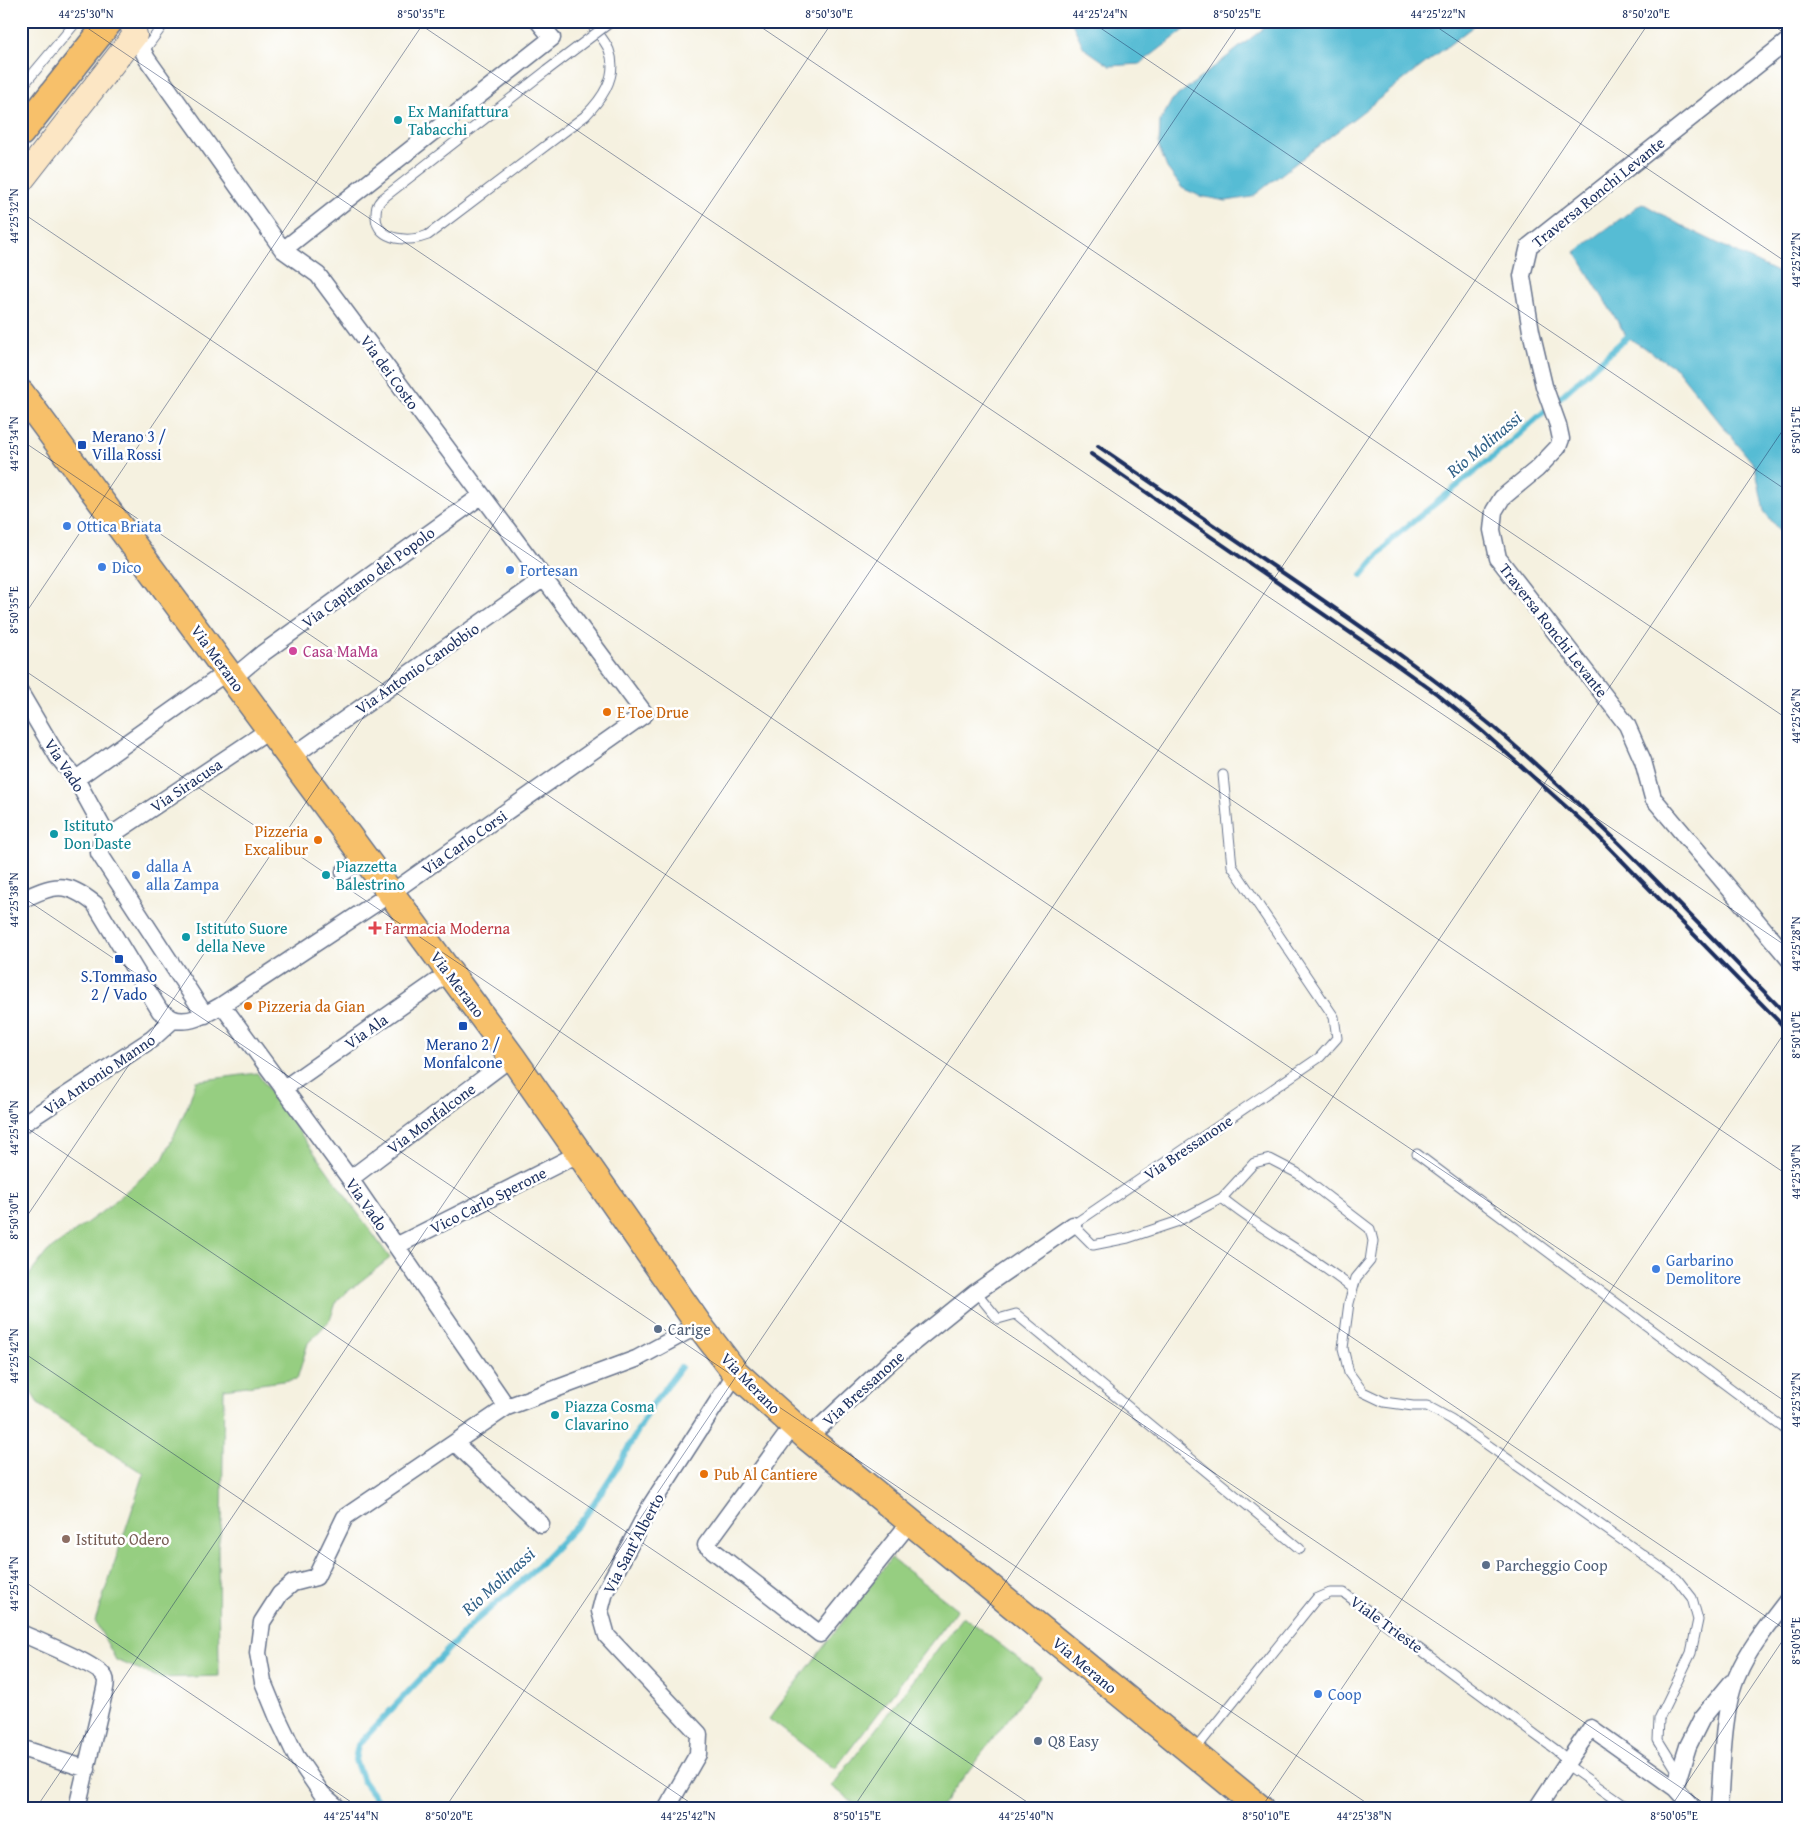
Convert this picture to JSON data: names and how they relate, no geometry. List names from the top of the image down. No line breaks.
{"streets":{"main road":["Via Merano"],"street":["Traversa Ronchi Levante","Via dei Costo","Via Capitano del Popolo","Via Antonio Canobbio","Via Vado","Via Siracusa","Via Carlo Corsi","Via Ala","Via Antonio Manno","Via Monfalcone","Via Bressanone","Vico Carlo Sperone","Via Sant'Alberto"],"lane":["Viale Trieste"]},"crossings":[["Via dei Costo","Via Capitano del Popolo"],["Via dei Costo","Via Antonio Canobbio"],["Via dei Costo","Via Carlo Corsi"],["Via Capitano del Popolo","Via Merano"],["Via Capitano del Popolo","Via Vado"],["Via Merano","Via Antonio Canobbio"],["Via Merano","Via Siracusa"],["Via Merano","Via Carlo Corsi"],["Via Merano","Via Ala"],["Via Merano","Via Monfalcone"],["Via Merano","Via Bressanone"],["Via Merano","Vico Carlo Sperone"],["Via Merano","Via Sant'Alberto"],["Via Merano","Viale Trieste"],["Via Vado","Via Siracusa"],["Via Vado","Via Carlo Corsi"],["Via Vado","Via Ala"],["Via Vado","Via Monfalcone"],["Via Vado","Vico Carlo Sperone"],["Via Carlo Corsi","Via Antonio Manno"]],"water":["Rio Molinassi"],"places":{"other":["Ex Manifattura Tabacchi","Ottica Briata","Dico","Fortesan","Casa MaMa","E Toe Drue","Istituto Don Daste","Pizzeria Excalibur","dalla A alla Zampa","Piazzetta Balestrino","Istituto Suore della Neve","Pizzeria da Gian","Garbarino Demolitore","Carige","Piazza Cosma Clavarino","Pub Al Cantiere","Istituto Odero","Parcheggio Coop","Coop","Q8 Easy"],"transit":["Merano 3 / Villa Rossi","S.Tommaso 2 / Vado","Merano 2 / Monfalcone"],"health":["Farmacia Moderna"]},"coordinates":["44°25'30\"N","8°50'35\"E","8°50'30\"E","44°25'24\"N","8°50'25\"E","44°25'22\"N","8°50'20\"E","44°25'32\"N","8°50'15\"E","44°25'34\"N","44°25'26\"N","44°25'38\"N","44°25'28\"N","8°50'10\"E","44°25'40\"N","44°25'42\"N","44°25'44\"N","8°50'05\"E"]}
